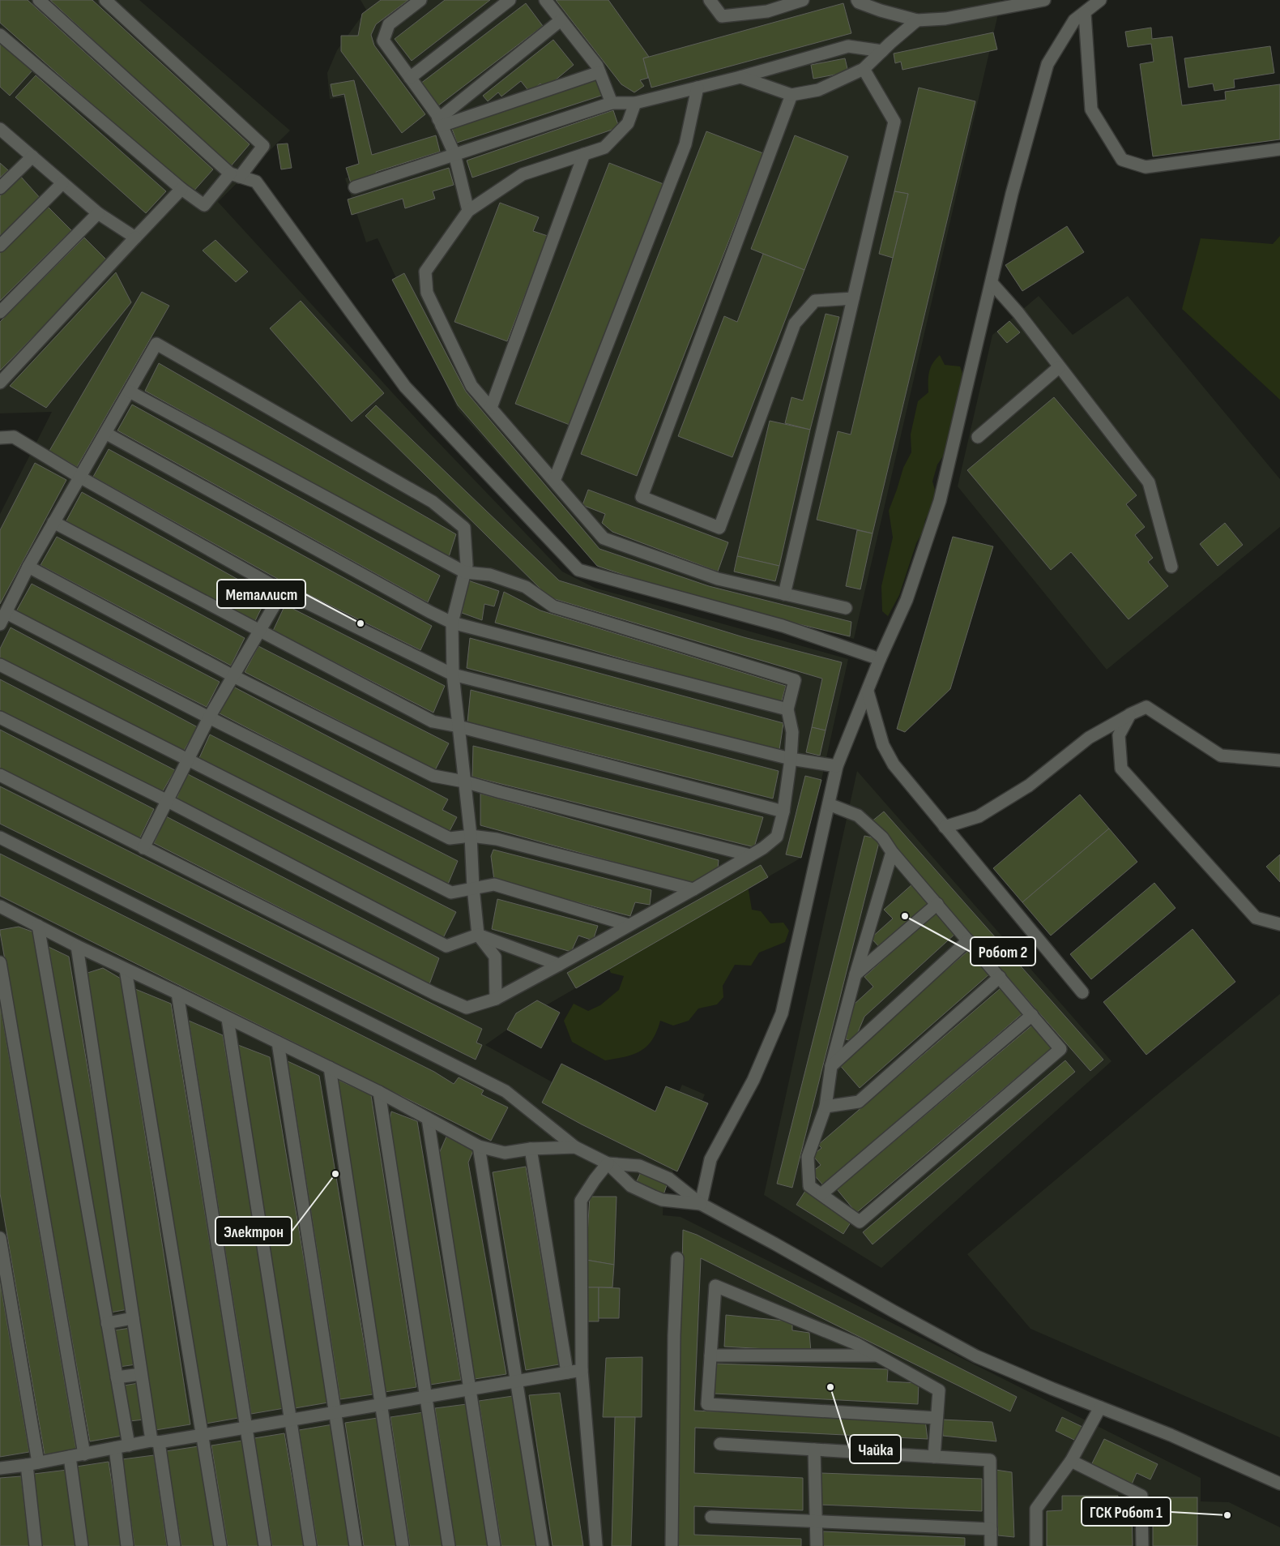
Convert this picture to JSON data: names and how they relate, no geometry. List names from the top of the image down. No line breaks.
{"places":["Металлист","Робот 2","Электрон","Чайка","ГСК Робот 1"]}
